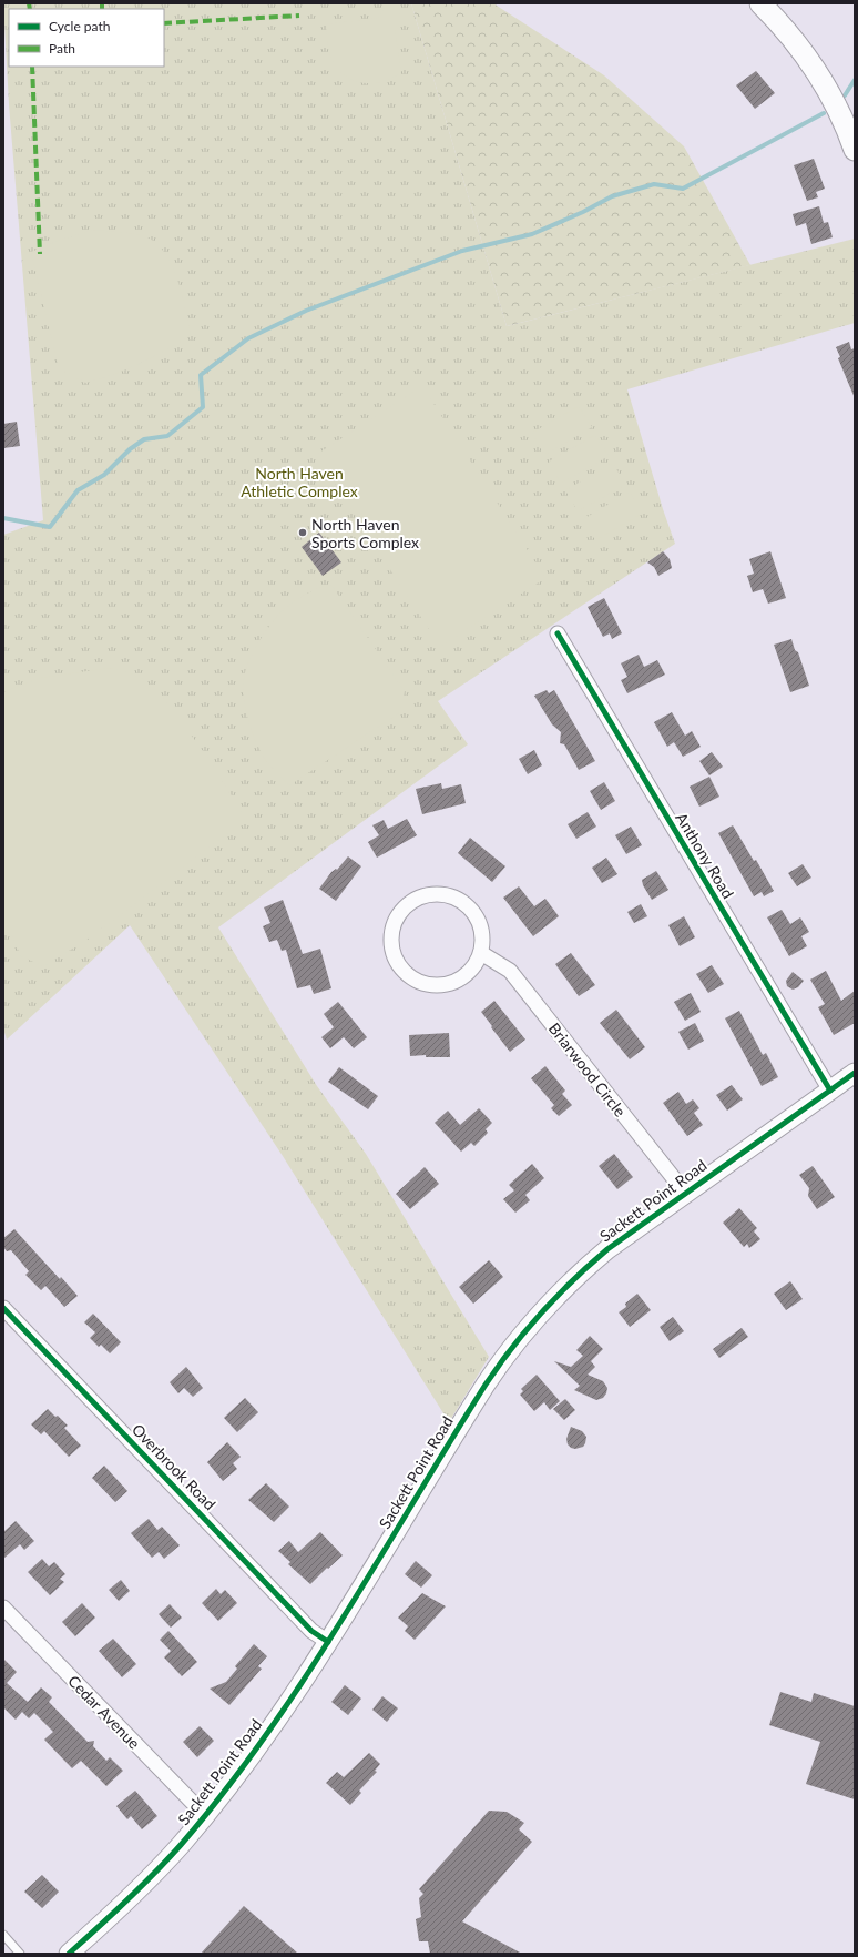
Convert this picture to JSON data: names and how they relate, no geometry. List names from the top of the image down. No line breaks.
{"streets":{"street":["Anthony Road","Briarwood Circle","Sackett Point Road","Overbrook Road","Cedar Avenue"]},"crossings":[["Anthony Road","Sackett Point Road"],["Briarwood Circle","Sackett Point Road"],["Sackett Point Road","Overbrook Road"],["Sackett Point Road","Cedar Avenue"]],"parks":["North Haven Athletic Complex"],"places":["North Haven Sports Complex"],"legend":["Cycle path","Path"]}
